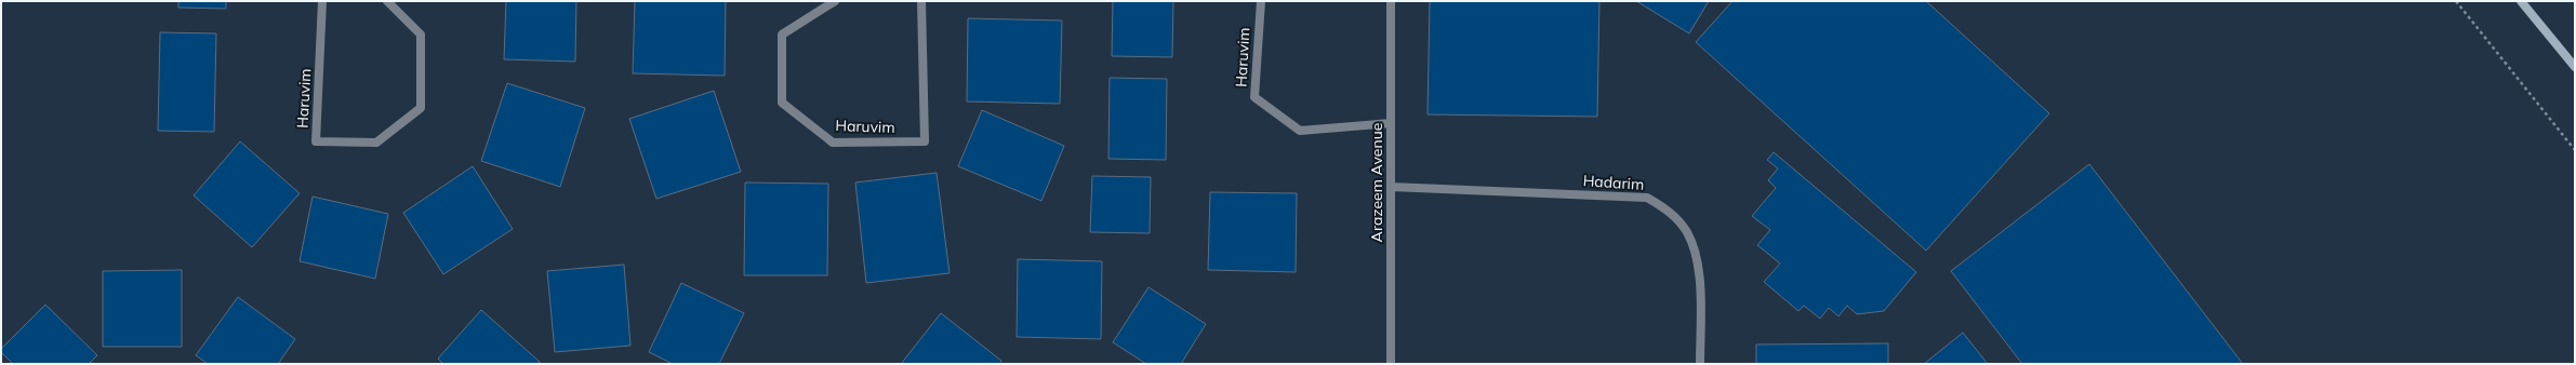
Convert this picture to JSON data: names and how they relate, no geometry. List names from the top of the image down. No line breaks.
{"streets":{"street":["Haruvim","Arazeem Avenue","Hadarim"]},"crossings":[["Haruvim","Arazeem Avenue"],["Arazeem Avenue","Hadarim"]]}
